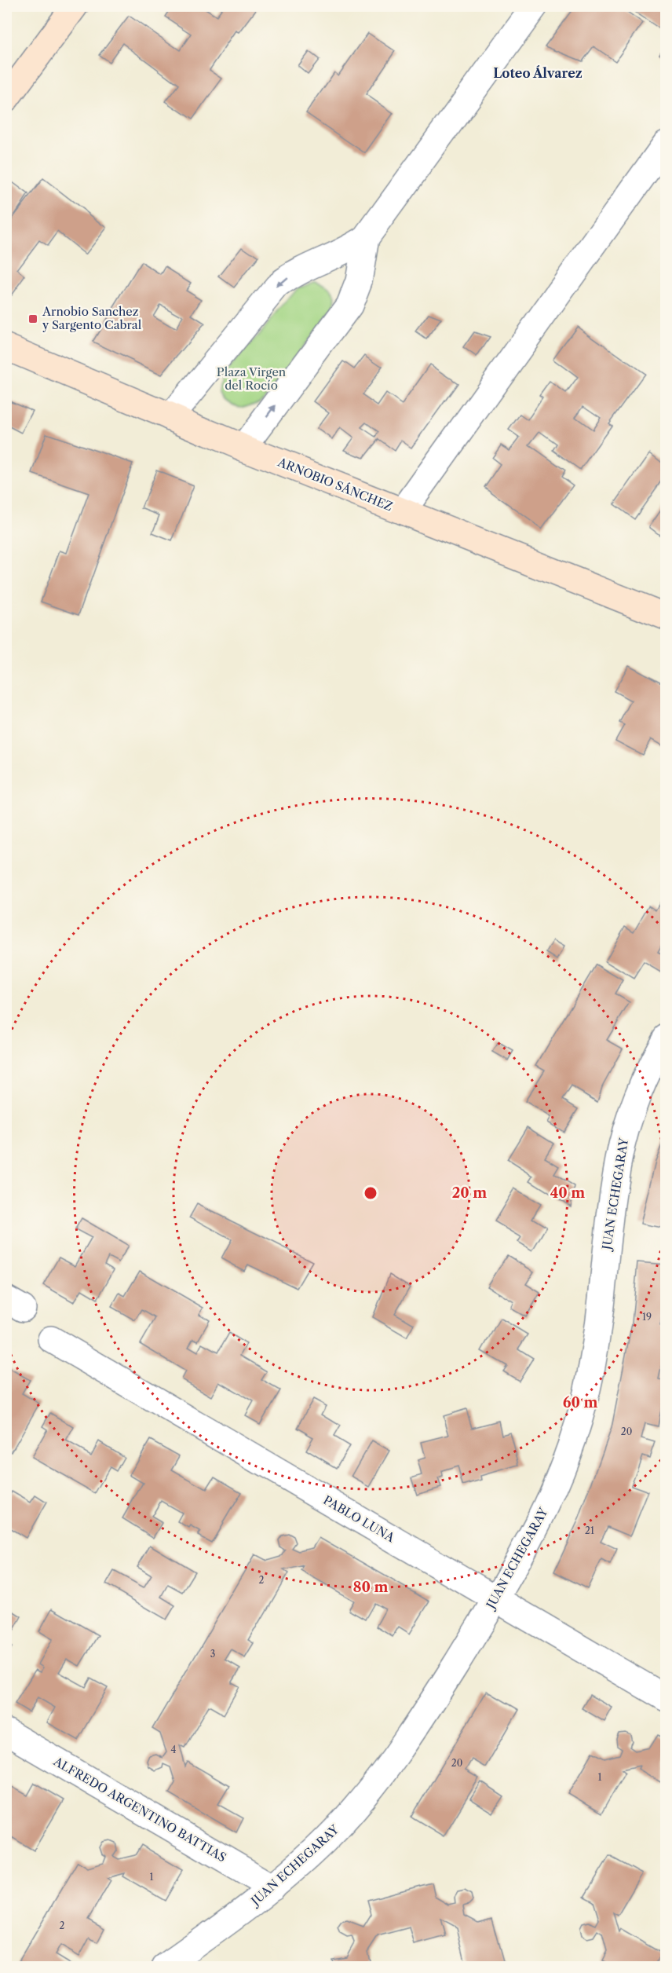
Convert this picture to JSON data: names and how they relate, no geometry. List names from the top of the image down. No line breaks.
{"streets":{"street":["ARNOBIO SÁNCHEZ","JUAN ECHEGARAY","PABLO LUNA","ALFREDO ARGENTINO BATTIAS"]},"crossings":[["JUAN ECHEGARAY","PABLO LUNA"],["JUAN ECHEGARAY","ALFREDO ARGENTINO BATTIAS"]],"districts":["Loteo Álvarez"],"parks":["Plaza Virgen del Rocío"],"places":{"transit":["Arnobio Sanchez y Sargento Cabral"]},"house_numbers":["19","20","21","2","3","4","20","1","1","2"],"rings":["20 m","40 m","60 m","80 m"]}
